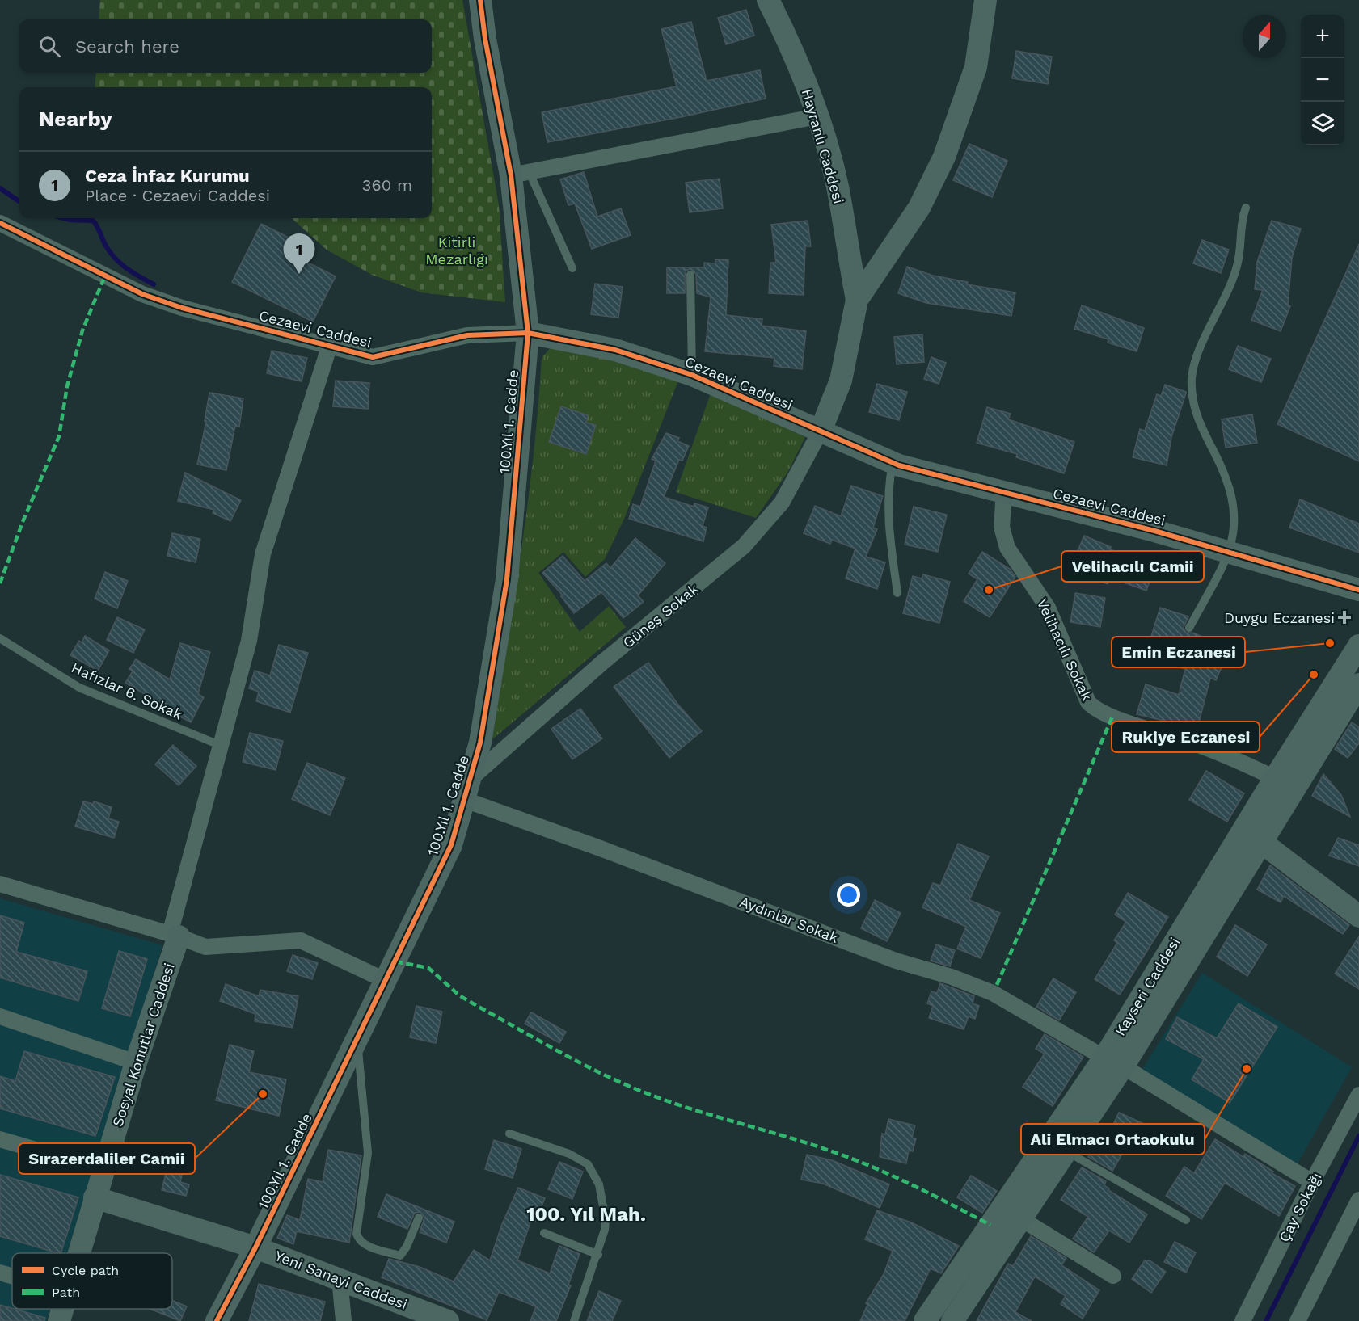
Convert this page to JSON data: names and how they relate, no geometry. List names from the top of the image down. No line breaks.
{"streets":{"street":["Hayranlı Caddesi","Cezaevi Caddesi","100.Yıl 1. Cadde","Güneş Sokak","Velihacılı Sokak","Aydınlar Sokak","Kayseri Caddesi","Sosyal Konutlar Caddesi","Çay Sokağı","Yeni Sanayi Caddesi"],"lane":["Hafızlar 6. Sokak"]},"crossings":[["Cezaevi Caddesi","100.Yıl 1. Cadde"],["Cezaevi Caddesi","Güneş Sokak"],["Cezaevi Caddesi","Velihacılı Sokak"],["100.Yıl 1. Cadde","Güneş Sokak"],["100.Yıl 1. Cadde","Aydınlar Sokak"],["100.Yıl 1. Cadde","Yeni Sanayi Caddesi"],["Velihacılı Sokak","Kayseri Caddesi"],["Aydınlar Sokak","Kayseri Caddesi"],["Aydınlar Sokak","Çay Sokağı"],["Sosyal Konutlar Caddesi","Yeni Sanayi Caddesi"]],"districts":["100. Yıl Mah."],"parks":["Kitirli Mezarlığı"],"places":{"other":["Velihacılı Camii","Emin Eczanesi","Rukiye Eczanesi","Ali Elmacı Ortaokulu","Sırazerdaliler Camii"],"health":["Duygu Eczanesi"]},"legend":["Cycle path","Path"],"north":"top","page":{"map_buttons":["+","−"],"search":"Search here","heading":"Nearby","list":[{"mark":"1","name":"Ceza İnfaz Kurumu","note":"Place · Cezaevi Caddesi","value":"360 m"}],"pins":"1"}}
